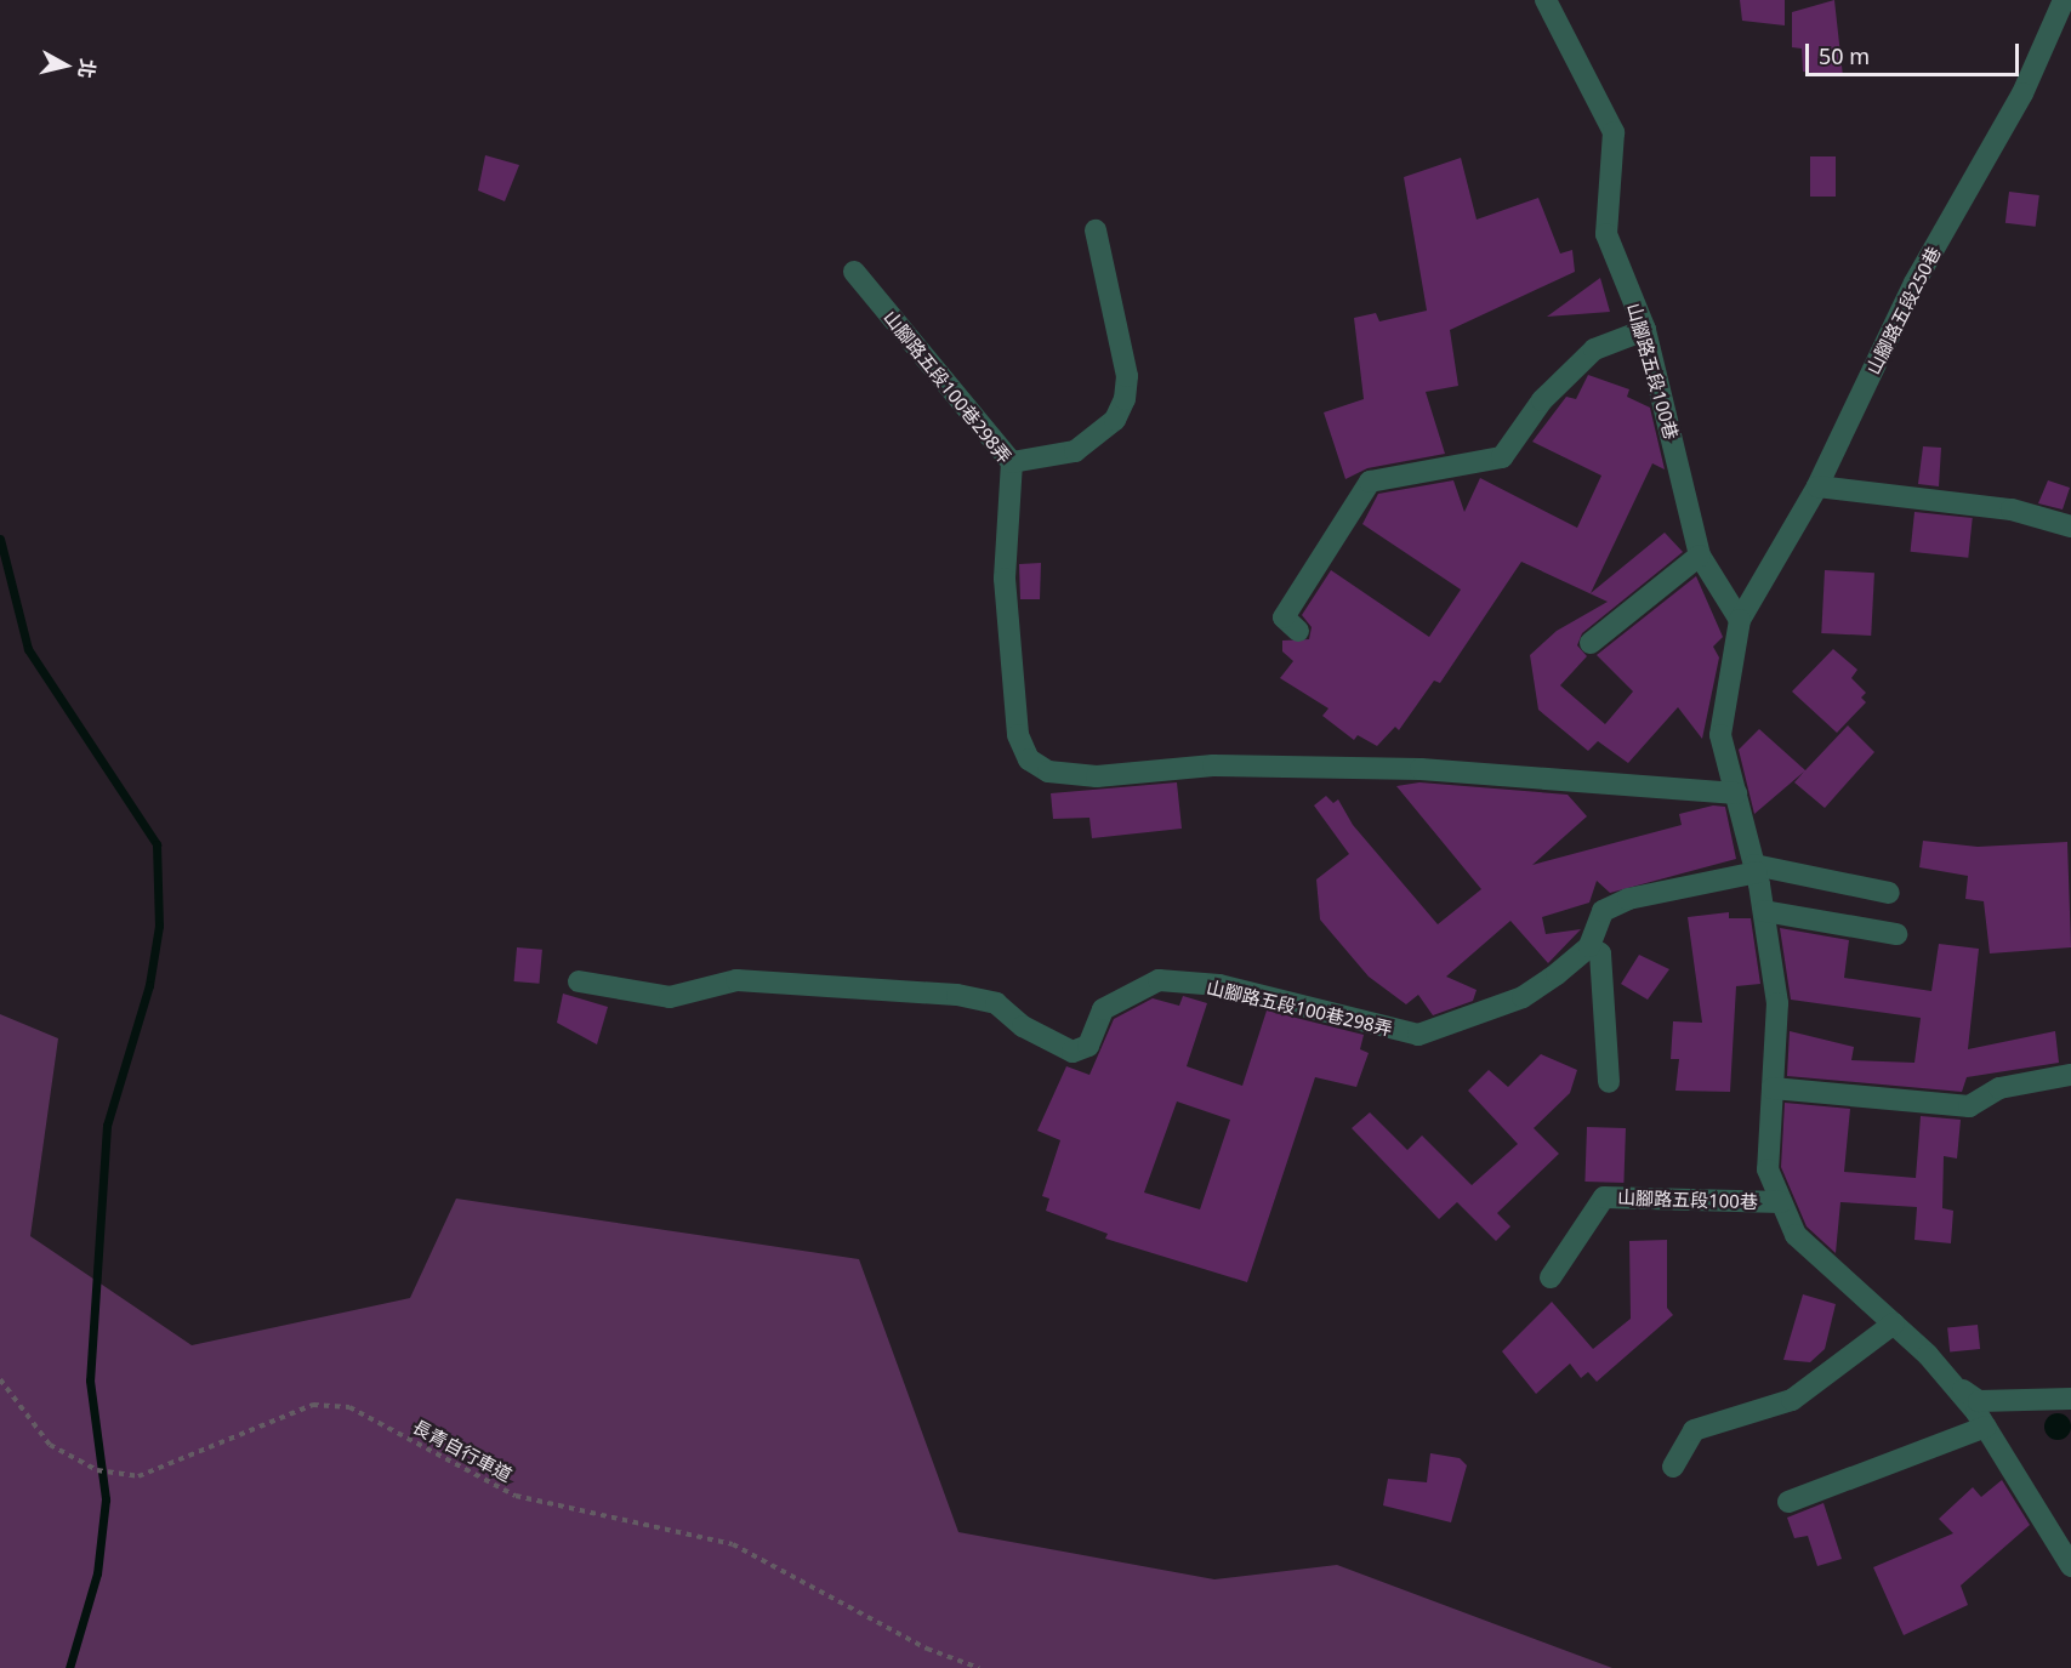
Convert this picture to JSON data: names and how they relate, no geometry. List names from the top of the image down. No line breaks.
{"streets":{"lane":["山腳路五段250巷","山腳路五段100巷","山腳路五段100巷298弄"],"path":["長青自行車道"]},"crossings":[["山腳路五段250巷","山腳路五段100巷"]],"scale_bar":"50 m","north":"right"}
